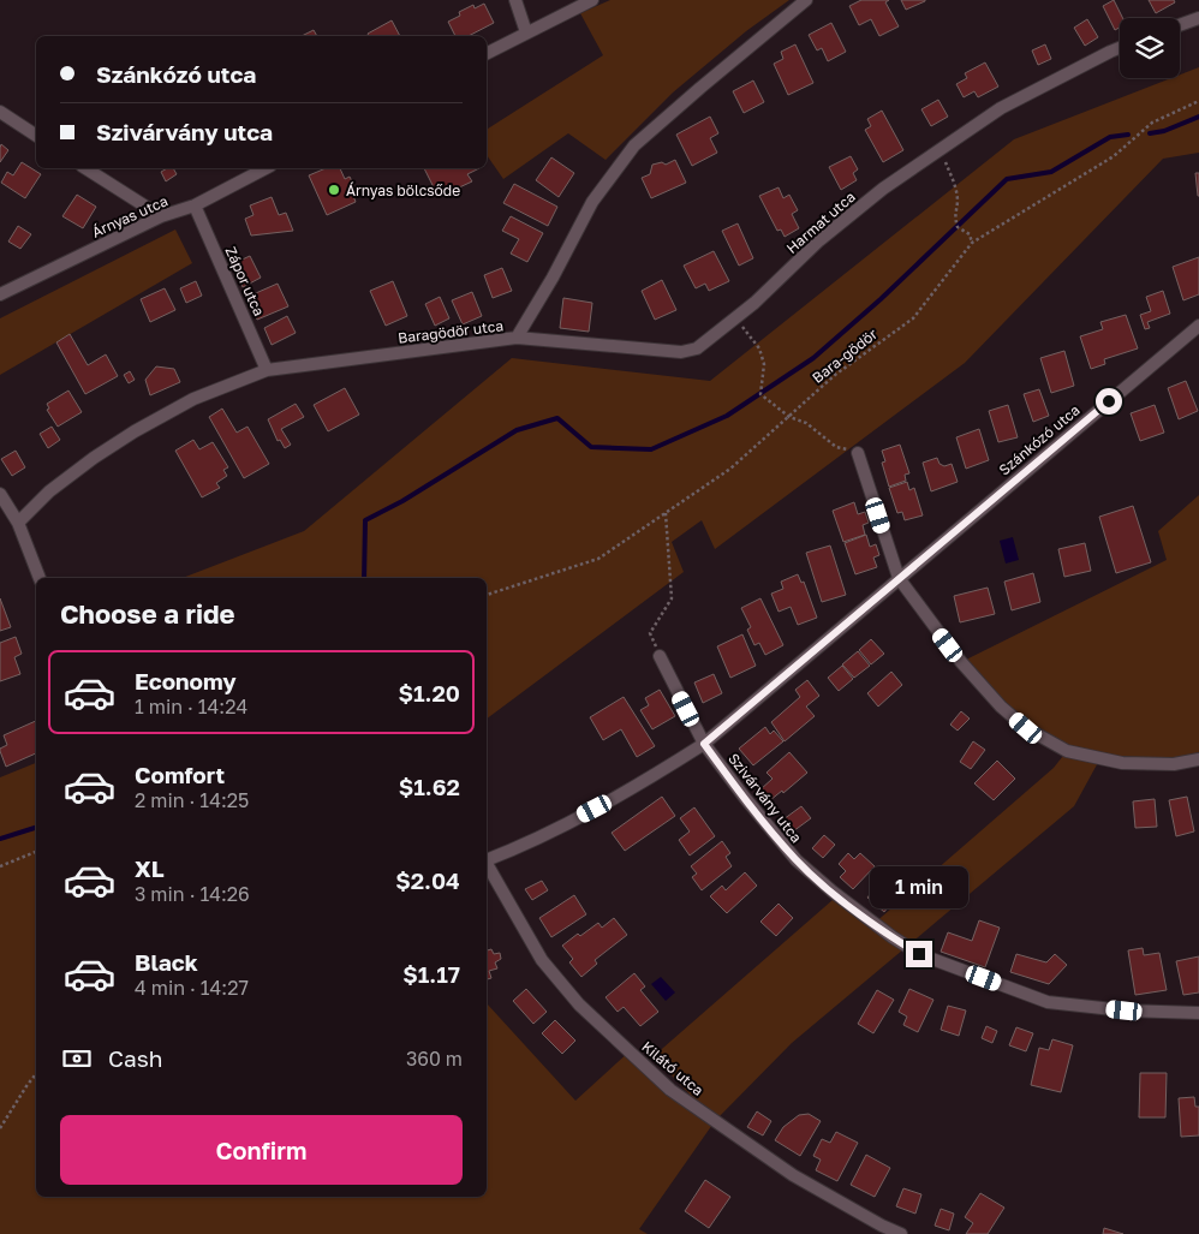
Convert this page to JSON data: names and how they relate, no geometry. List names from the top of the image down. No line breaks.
{"streets":{"street":["Árnyas utca","Harmat utca","Zápor utca","Baragödör utca","Szánkózó utca","Szivárvány utca","Kilátó utca"],"path":["Bara-gödör"]},"crossings":[["Árnyas utca","Zápor utca"],["Harmat utca","Baragödör utca"],["Zápor utca","Baragödör utca"],["Szánkózó utca","Szivárvány utca"]],"places":["Árnyas bölcsőde"],"page":{"banner":["Szánkózó utca","Szivárvány utca"],"heading":"Choose a ride","list":[{"name":"Economy","note":"1 min · 14:24","value":"$1.20"},{"name":"Comfort","note":"2 min · 14:25","value":"$1.62"},{"name":"XL","note":"3 min · 14:26","value":"$2.04"},{"name":"Black","note":"4 min · 14:27","value":"$1.17"}],"bubble":"1 min","pay":["Cash","360 m"],"buttons":"Confirm"}}
